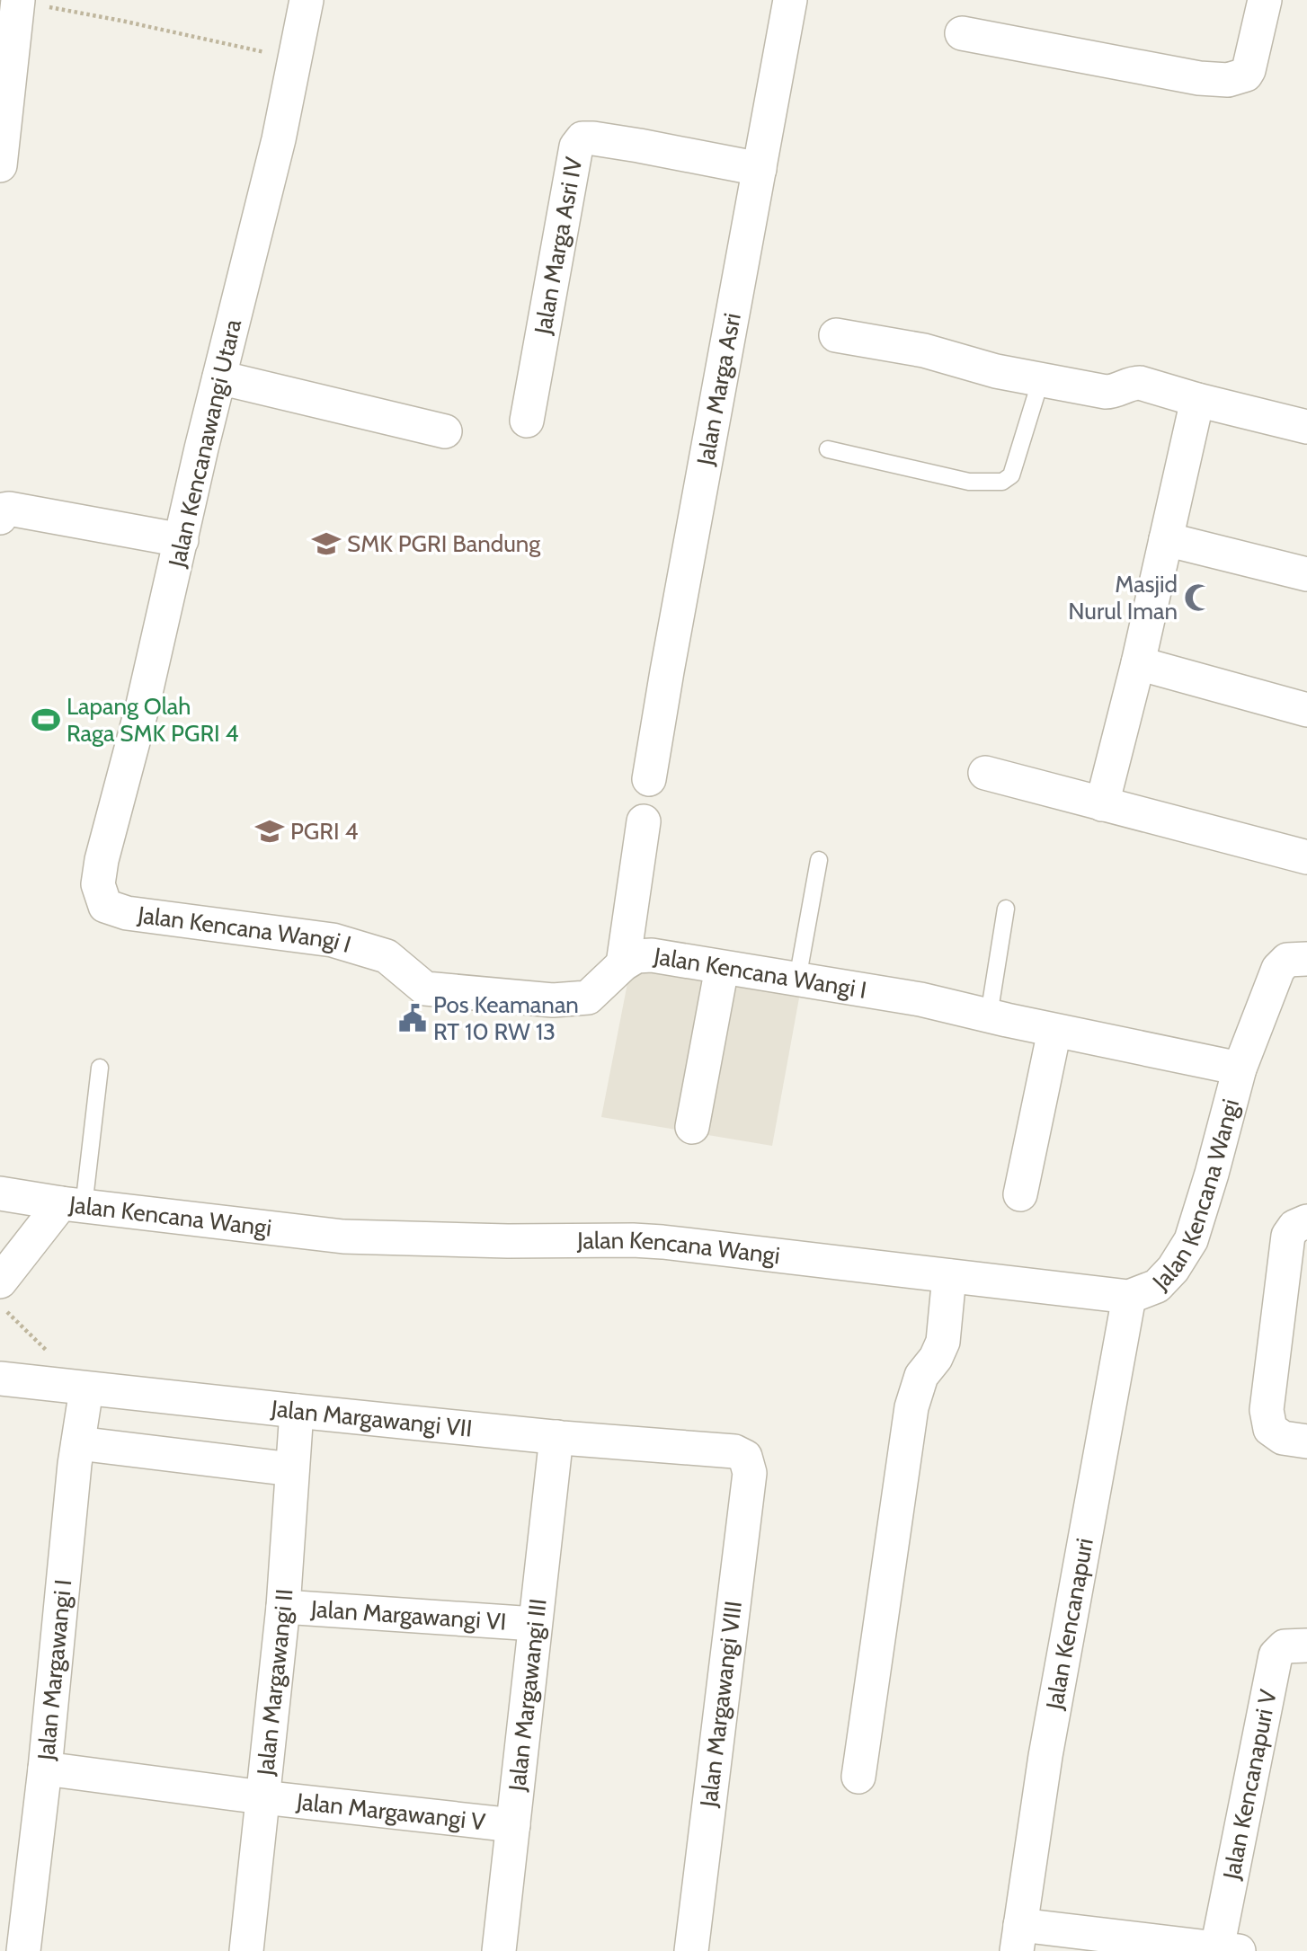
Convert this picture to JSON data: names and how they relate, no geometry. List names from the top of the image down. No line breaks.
{"streets":{"street":["Jalan Marga Asri IV","Jalan Marga Asri","Jalan Kencanawangi Utara","Jalan Kencana Wangi I","Jalan Kencana Wangi","Jalan Margawangi VII","Jalan Margawangi VI","Jalan Kencanapuri","Jalan Margawangi I","Jalan Margawangi II","Jalan Margawangi III","Jalan Margawangi VIII","Jalan Kencanapuri V","Jalan Margawangi V"]},"crossings":[["Jalan Marga Asri IV","Jalan Marga Asri"],["Jalan Kencanawangi Utara","Jalan Kencana Wangi I"],["Jalan Kencana Wangi I","Jalan Kencana Wangi"],["Jalan Kencana Wangi","Jalan Kencanapuri"],["Jalan Margawangi VII","Jalan Margawangi I"],["Jalan Margawangi VII","Jalan Margawangi II"],["Jalan Margawangi VII","Jalan Margawangi III"],["Jalan Margawangi VII","Jalan Margawangi VIII"],["Jalan Margawangi VI","Jalan Margawangi II"],["Jalan Margawangi VI","Jalan Margawangi III"],["Jalan Margawangi I","Jalan Margawangi V"],["Jalan Margawangi II","Jalan Margawangi V"],["Jalan Margawangi III","Jalan Margawangi V"]],"places":{"school or university":["SMK PGRI Bandung","PGRI 4"],"mosque":["Masjid Nurul Iman"],"sports":["Lapang Olah Raga SMK PGRI 4"],"public building":["Pos Keamanan RT 10 RW 13"]}}
